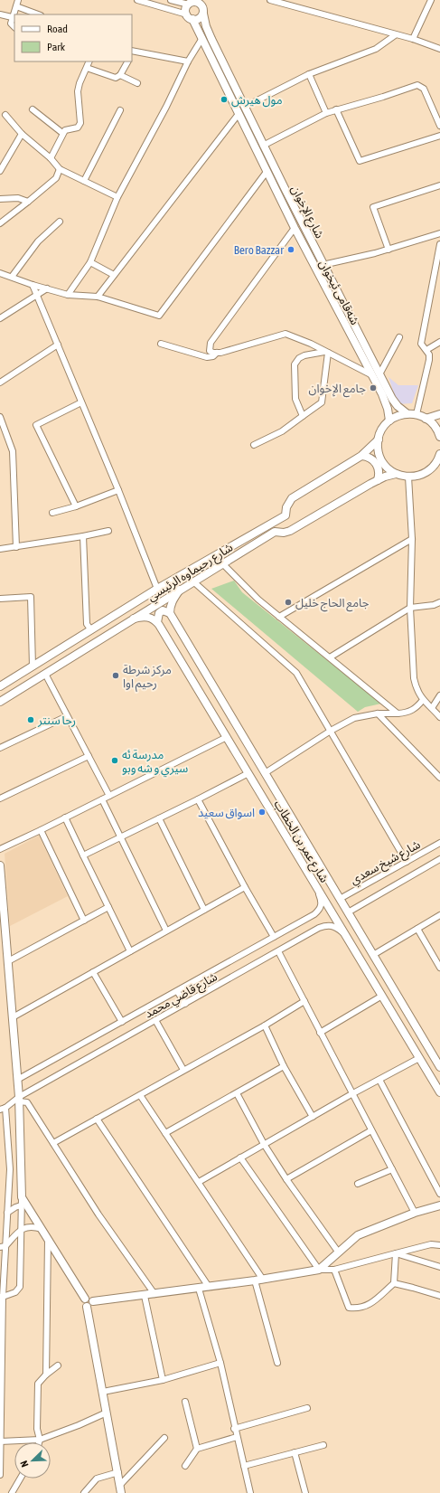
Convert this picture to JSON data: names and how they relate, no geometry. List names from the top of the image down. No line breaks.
{"streets":{"main road":["شارع الإخوان","شەقامی ئیخوان","شارع رحيماوه الرئيسي","شارع عمر بن الخطاب"],"street":["شارع شيخ سعدي","شارع قاضي محمد"]},"crossings":[["شارع الإخوان","شەقامی ئیخوان"],["شارع عمر بن الخطاب","شارع شيخ سعدي"],["شارع عمر بن الخطاب","شارع قاضي محمد"]],"places":["مول هيرش","Bero Bazzar","جامع الإخوان","جامع الحاج خليل","مركز شرطة رحيم اوا","رحا سنتر","مدرسة ئه سيري و شه وبو","اسواق سعيد"],"legend":["Road","Park"],"north":"bottom left"}
